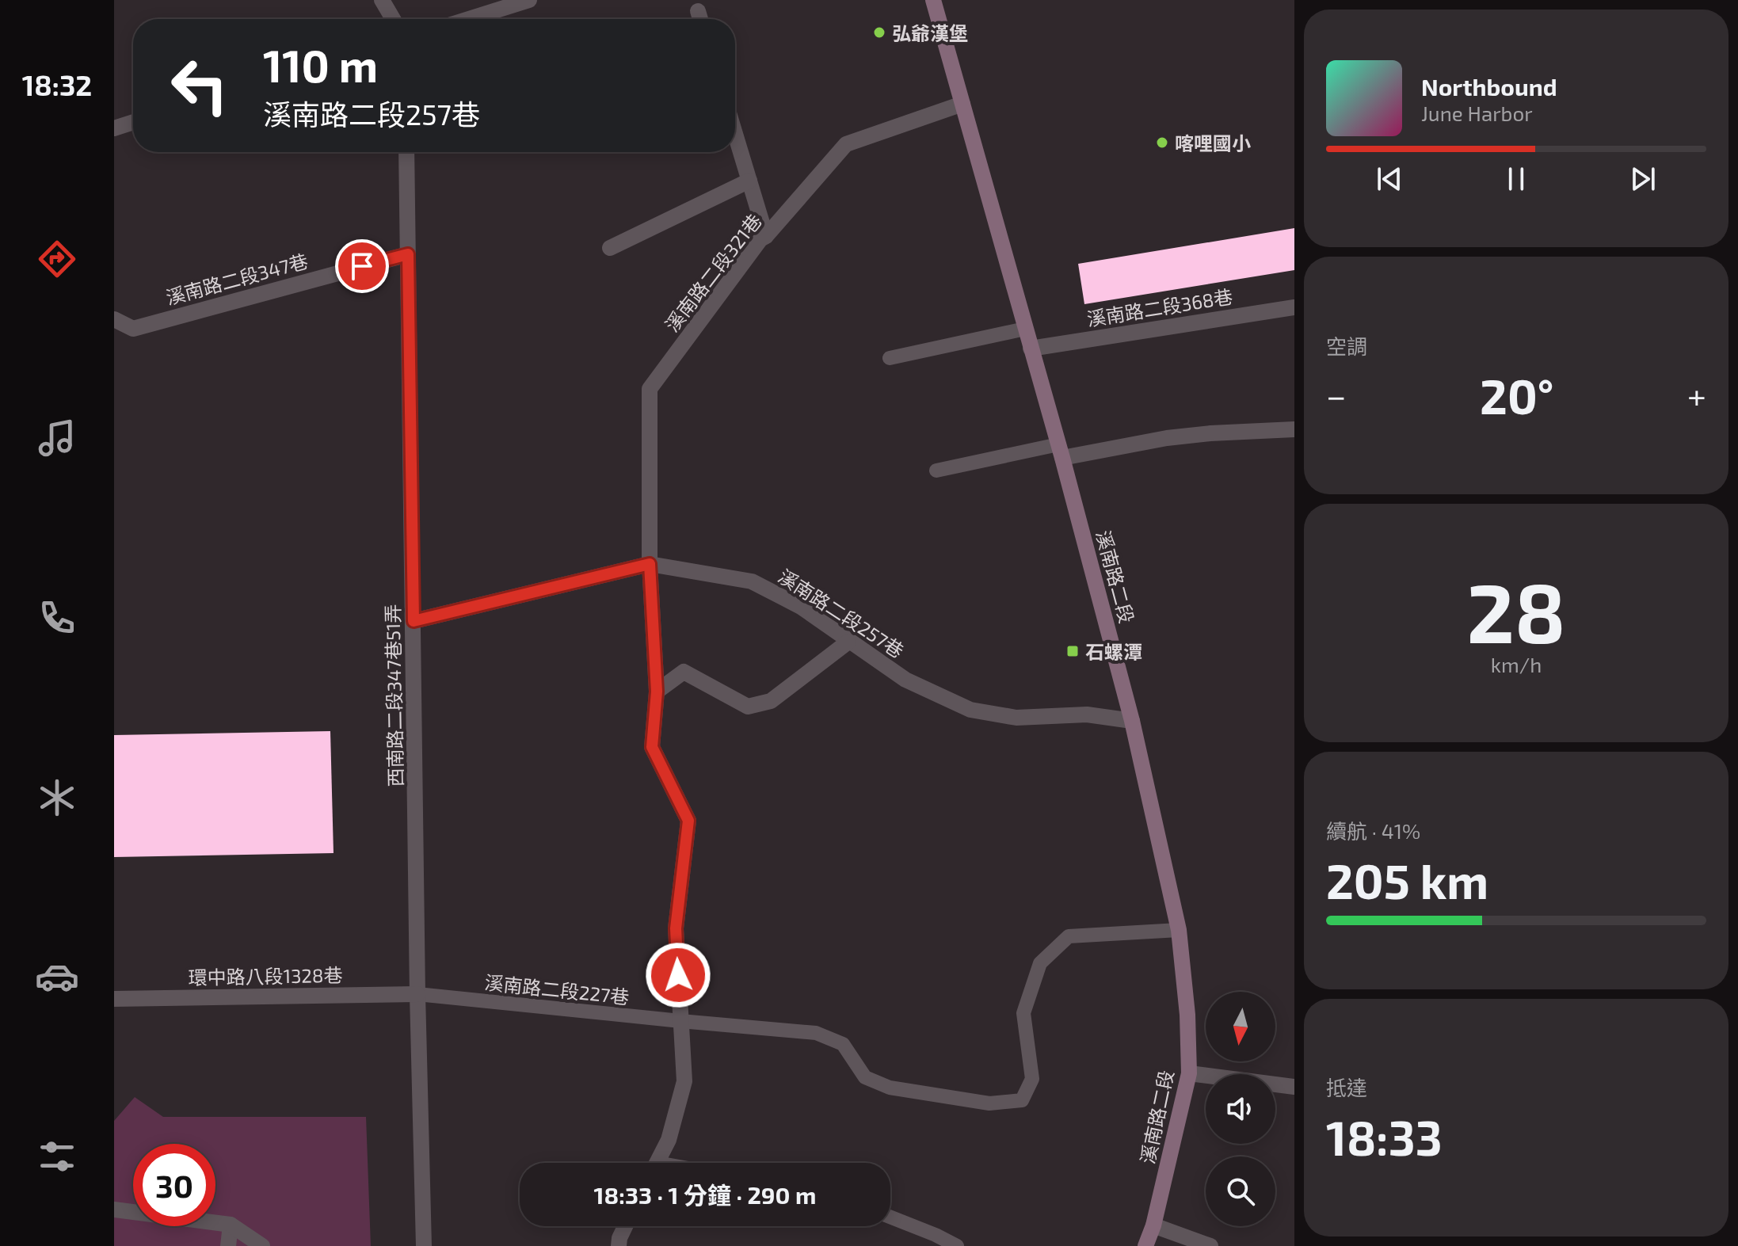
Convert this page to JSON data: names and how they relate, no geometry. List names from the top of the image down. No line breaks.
{"streets":{"main road":["溪南路二段"],"street":["溪南路二段321巷","溪南路二段347巷","溪南路二段368巷","溪南路二段257巷","西南路二段347巷51弄","環中路八段1328巷"],"lane":["溪南路二段227巷"]},"crossings":[["溪南路二段321巷","溪南路二段"],["溪南路二段321巷","溪南路二段257巷"],["溪南路二段321巷","溪南路二段227巷"],["溪南路二段347巷","西南路二段347巷51弄"],["溪南路二段368巷","溪南路二段"],["溪南路二段","溪南路二段257巷"],["溪南路二段","溪南路二段227巷"],["溪南路二段257巷","西南路二段347巷51弄"],["西南路二段347巷51弄","環中路八段1328巷"],["西南路二段347巷51弄","溪南路二段227巷"],["環中路八段1328巷","溪南路二段227巷"]],"places":{"other":["弘爺漢堡","喀哩國小"],"transit":["石螺潭"]},"north":"bottom","page":{"tabs":"18:32","turn":["110 m","溪南路二段257巷"],"song":["Northbound","June Harbor"],"tile":["空調",["28","km/h"],["續航 · 41%","205 km"],["抵達","18:33"]],"heat":["−","20°","+"],"limit":"30","trip":"18:33 · 1 分鐘 · 290 m"}}
